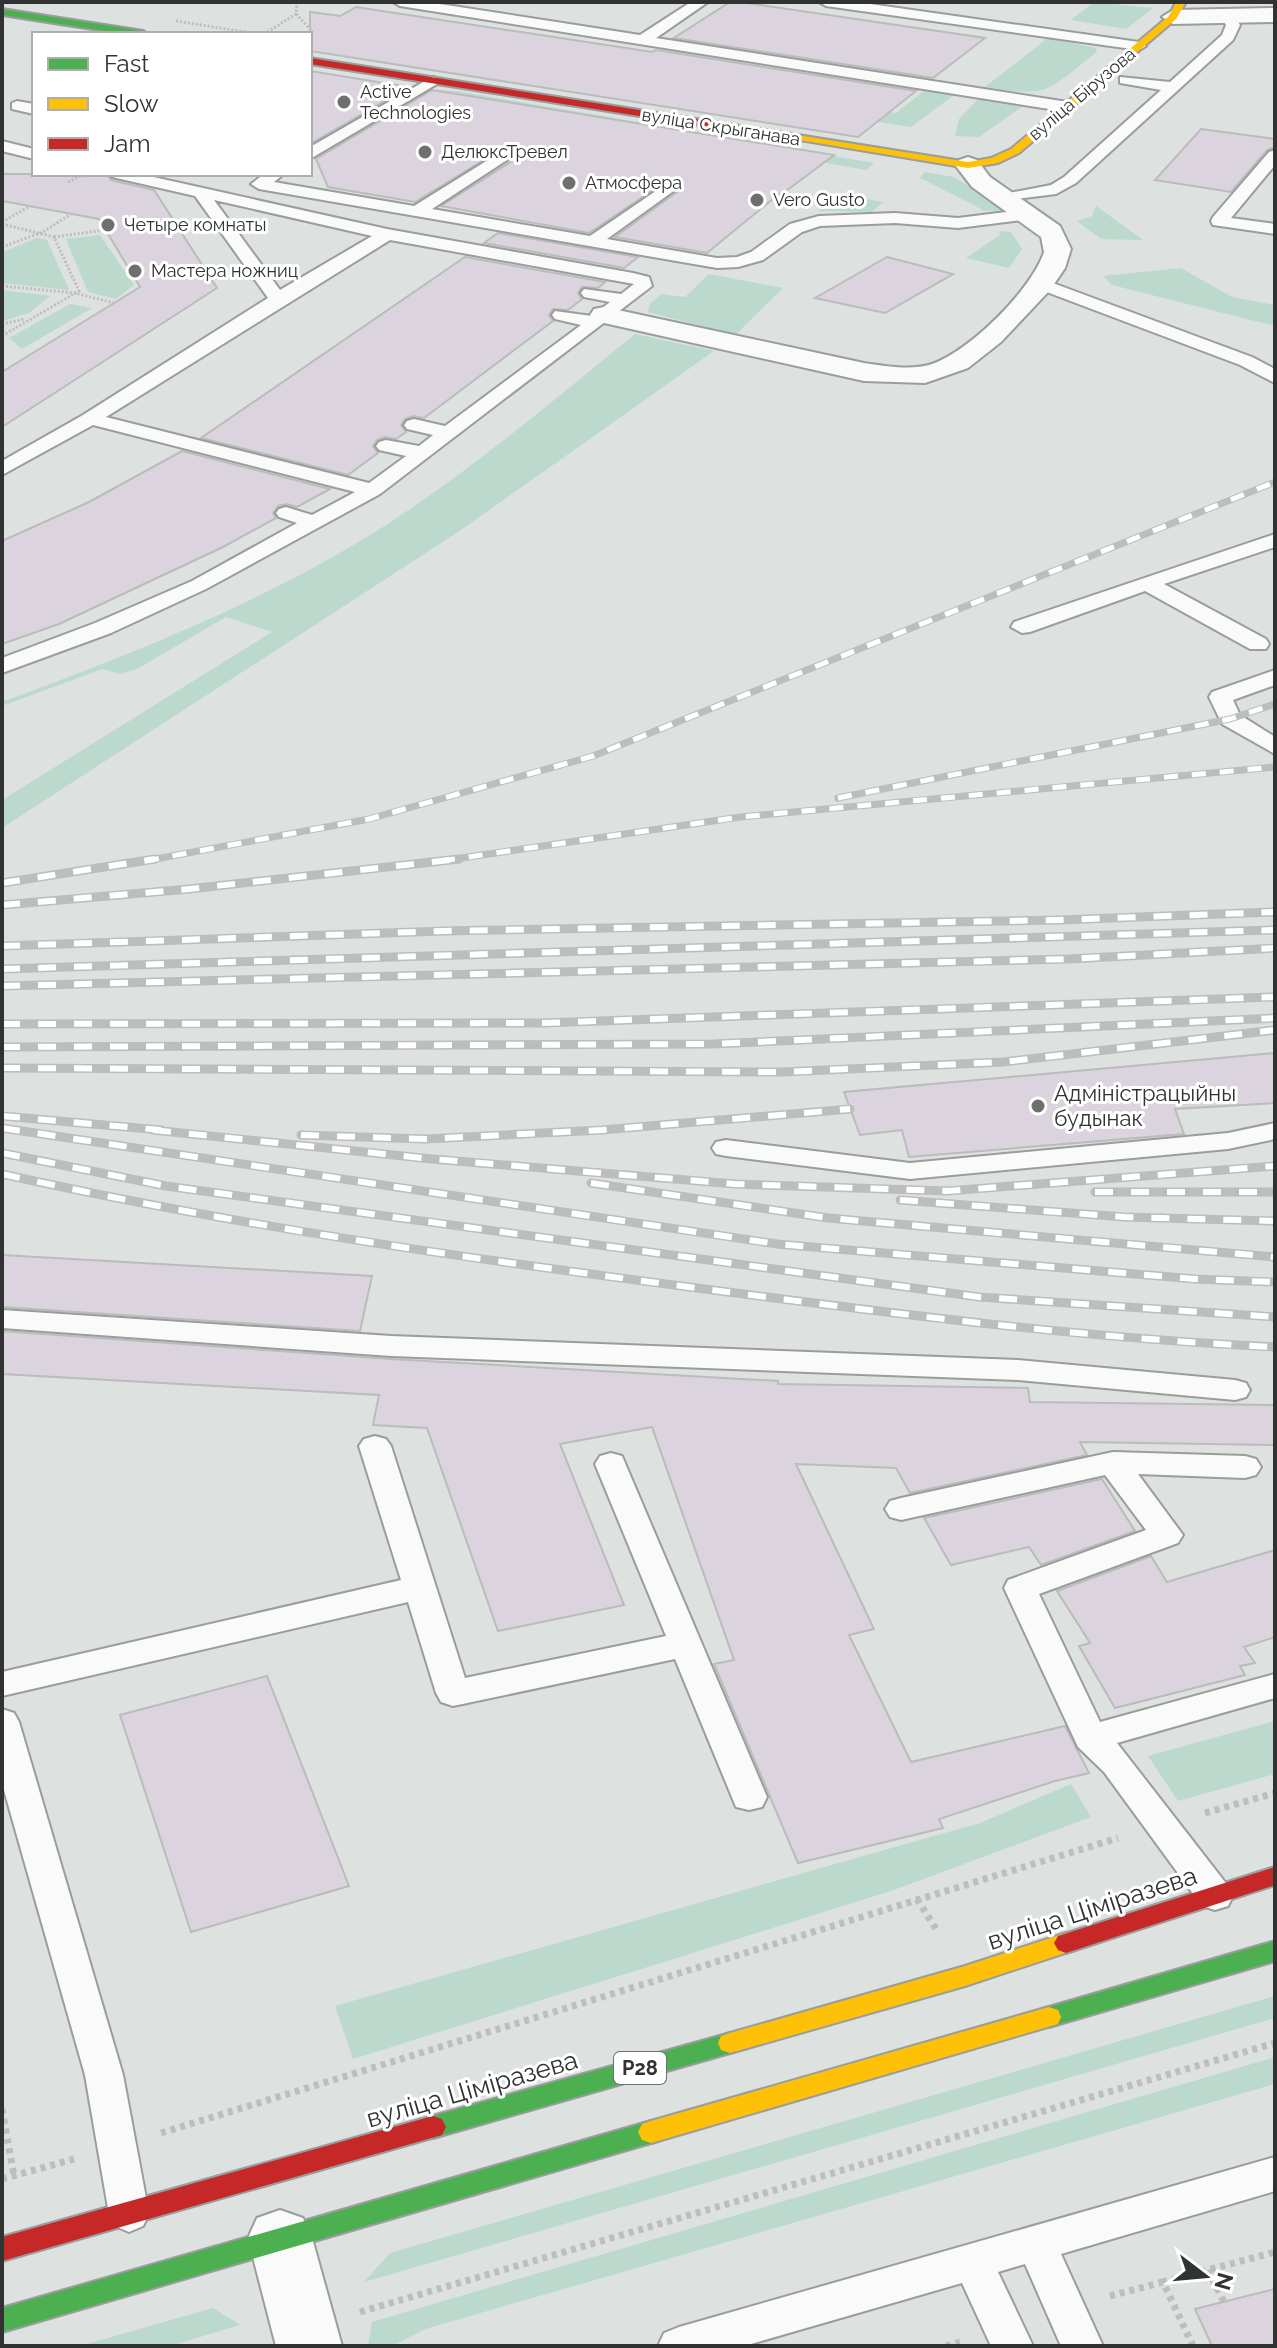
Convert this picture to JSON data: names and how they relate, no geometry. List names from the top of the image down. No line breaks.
{"streets":{"street":["вуліца Бірузова","вуліца Скрыганава","вуліца Ціміразева","Р28"]},"crossings":[["вуліца Бірузова","вуліца Скрыганава"]],"places":["Active Technologies","ДелюксТревел","Атмосфера","Vero Gusto","Четыре комнаты","Мастера ножниц","Адміністрацыйны будынак"],"legend":["Fast","Slow","Jam"],"north":"right"}
